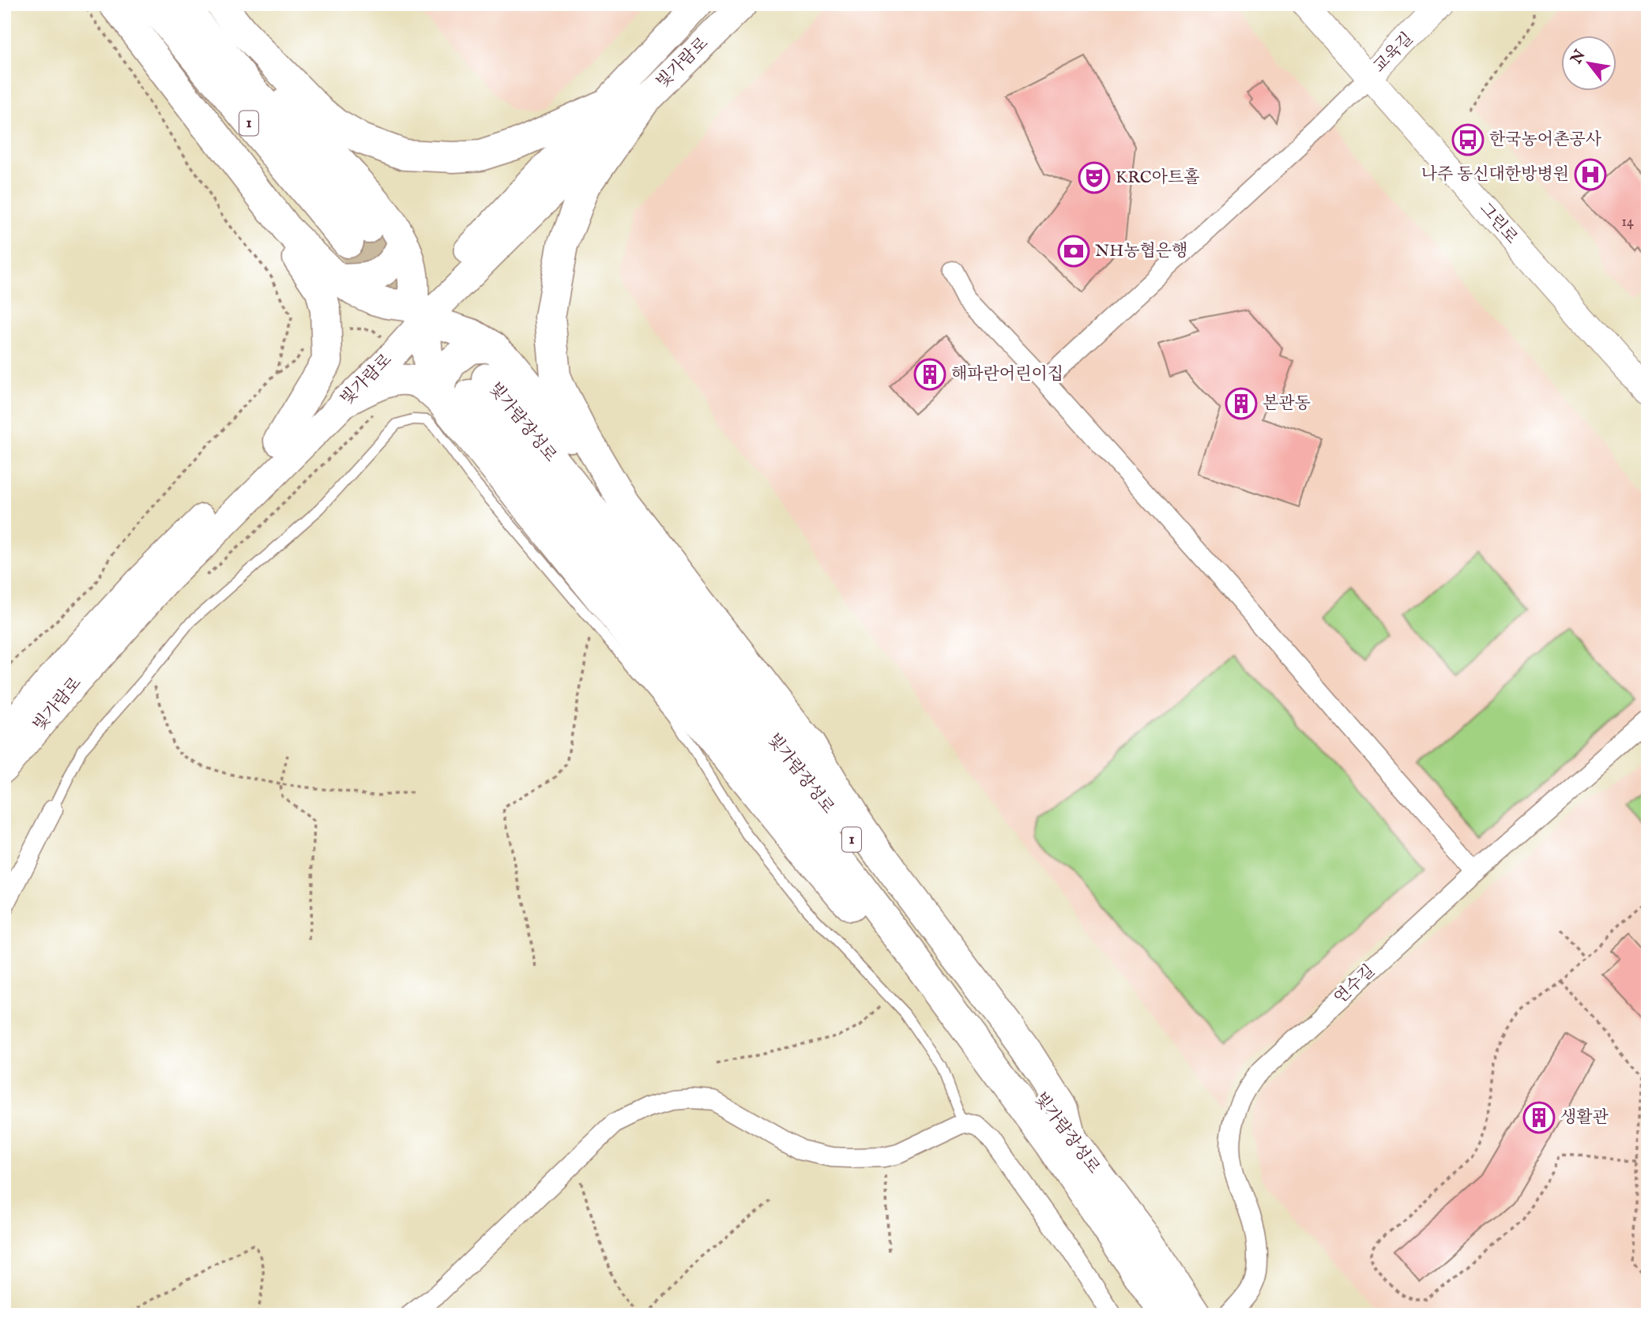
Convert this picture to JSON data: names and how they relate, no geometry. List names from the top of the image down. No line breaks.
{"streets":{"highway":["1","빛가람장성로"],"main road":["빛가람로"],"street":["교육길","그린로","연수길"]},"crossings":[["교육길","그린로"]],"places":{"bus stop":["한국농어촌공사"],"hospital":["나주 동신대한방병원"],"theatre":["KRC아트홀"],"bank":["NH농협은행"],"building":["해파란어린이집","본관동","생활관"]},"house_numbers":["14"],"north":"top left"}
